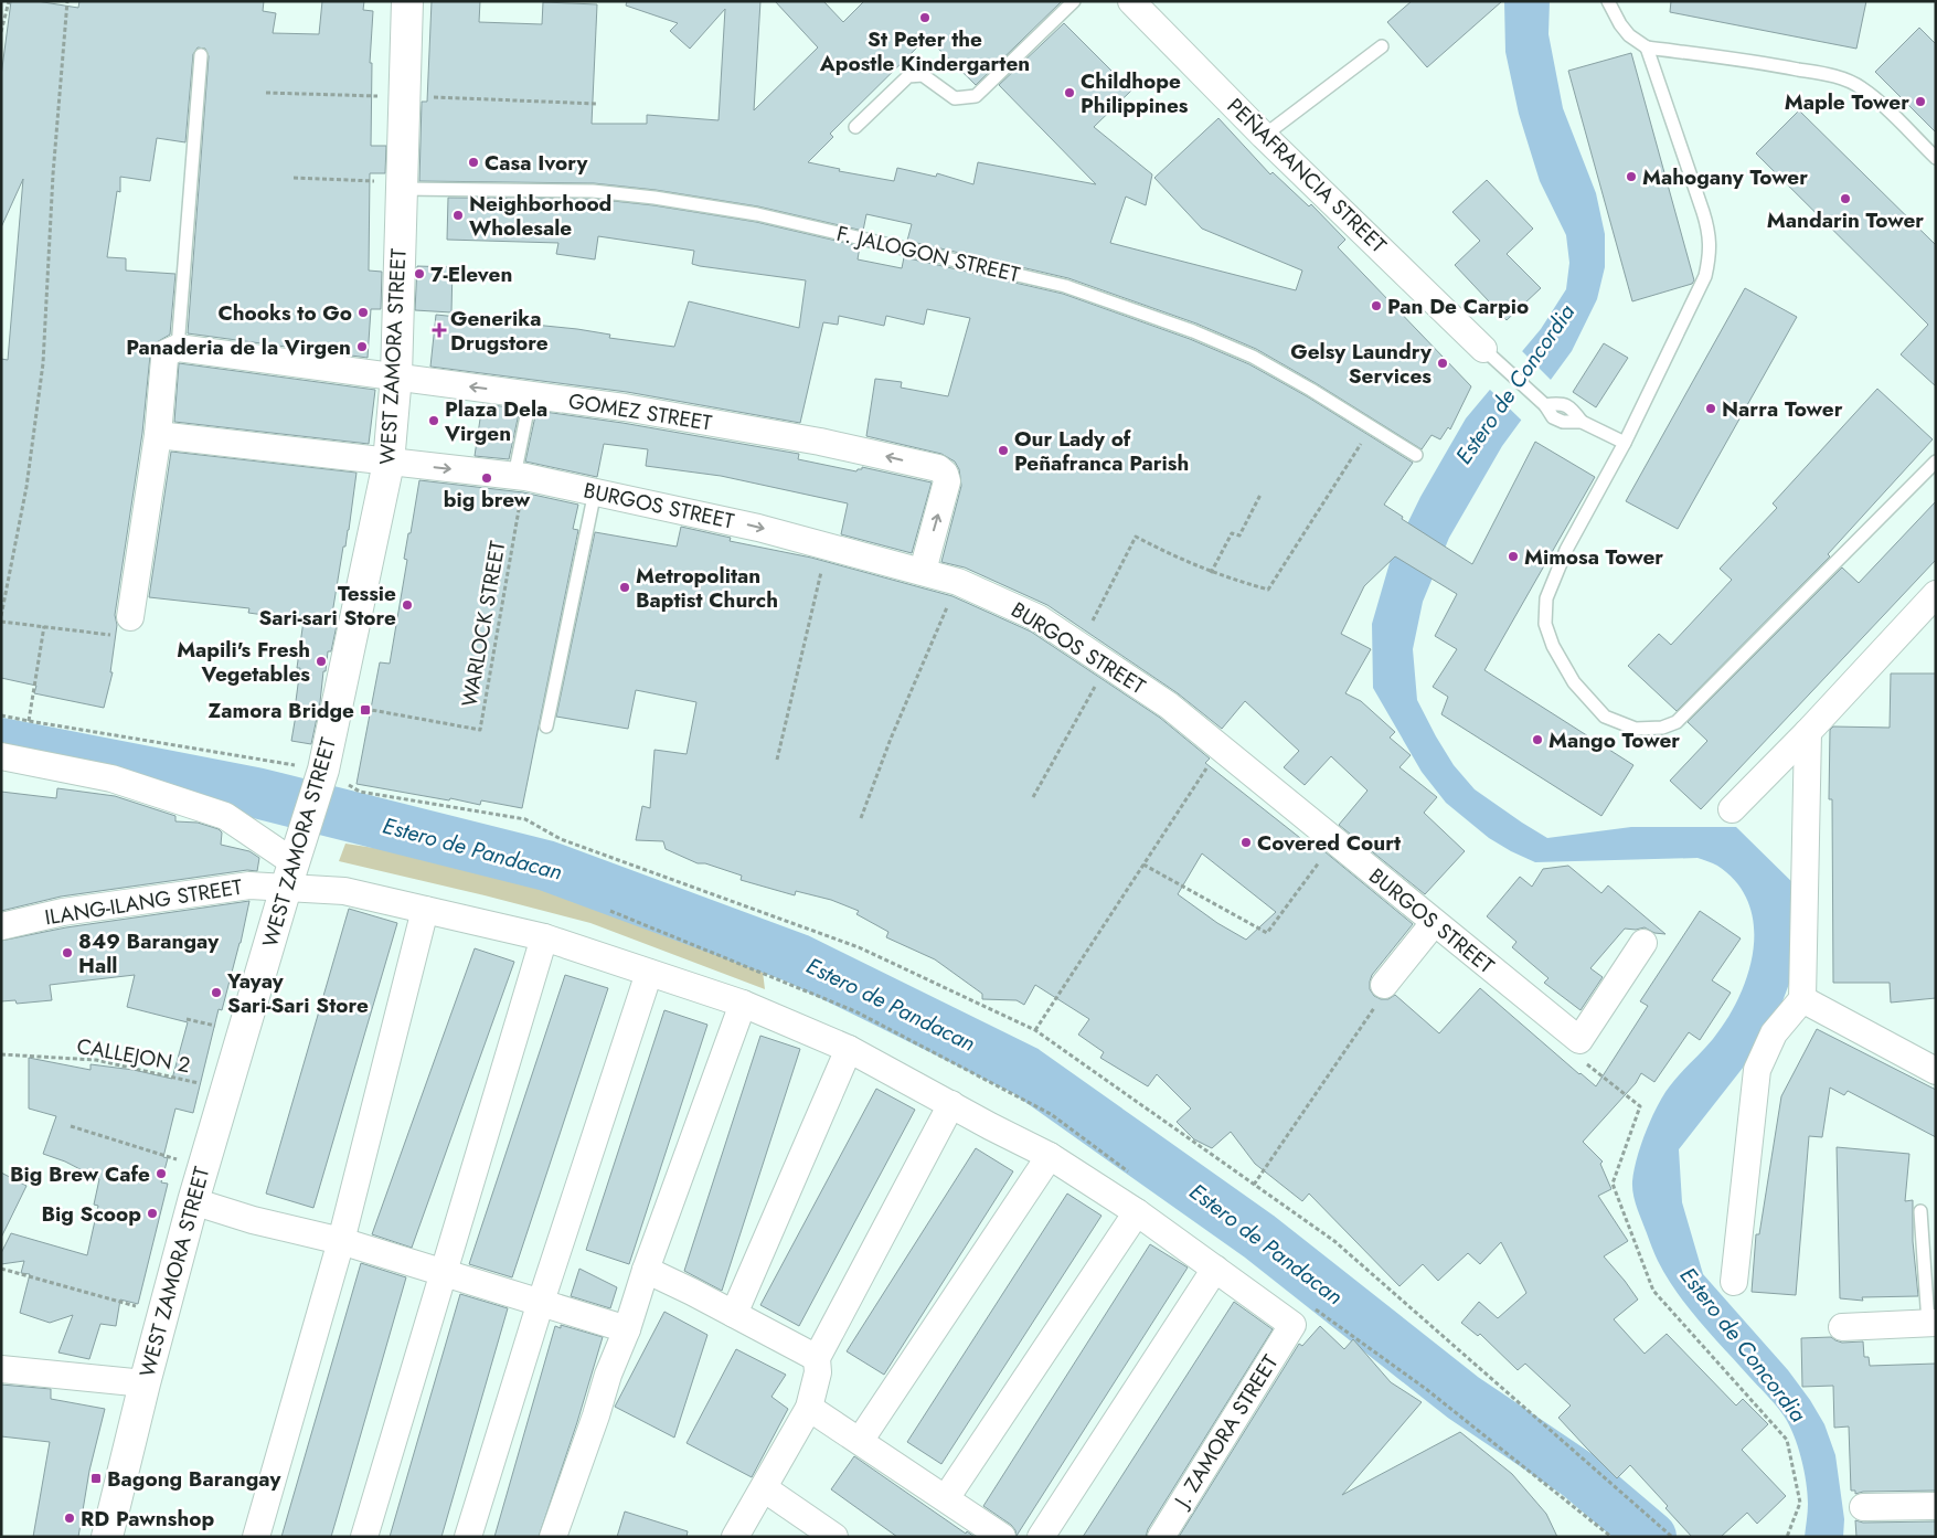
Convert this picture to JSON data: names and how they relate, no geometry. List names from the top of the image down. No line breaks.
{"streets":{"street":["PEÑAFRANCIA STREET","WEST ZAMORA STREET","GOMEZ STREET","BURGOS STREET","ILANG-ILANG STREET","J. ZAMORA STREET"],"lane":["F. JALOGON STREET"],"path":["WARLOCK STREET","CALLEJON 2"]},"crossings":[["F. JALOGON STREET","WEST ZAMORA STREET"],["WEST ZAMORA STREET","GOMEZ STREET"],["WEST ZAMORA STREET","BURGOS STREET"],["WEST ZAMORA STREET","WARLOCK STREET"],["WEST ZAMORA STREET","ILANG-ILANG STREET"],["WEST ZAMORA STREET","CALLEJON 2"],["GOMEZ STREET","BURGOS STREET"],["BURGOS STREET","WARLOCK STREET"],["ILANG-ILANG STREET","J. ZAMORA STREET"]],"one_way":["GOMEZ STREET"],"water":["Estero de Concordia","Estero de Pandacan"],"places":{"other":["St Peter the Apostle Kindergarten","Childhope Philippines","Maple Tower","Casa Ivory","Mahogany Tower","Mandarin Tower","Neighborhood Wholesale","7-Eleven","Pan De Carpio","Chooks to Go","Panaderia de la Virgen","Gelsy Laundry Services","Narra Tower","Plaza Dela Virgen","Our Lady of Peñafranca Parish","big brew","Mimosa Tower","Metropolitan Baptist Church","Tessie Sari-sari Store","Mapili's Fresh Vegetables","Mango Tower","Covered Court","849 Barangay Hall","Yayay Sari-Sari Store","Big Brew Cafe","Big Scoop","RD Pawnshop"],"health":["Generika Drugstore"],"transit":["Zamora Bridge","Bagong Barangay"]}}
